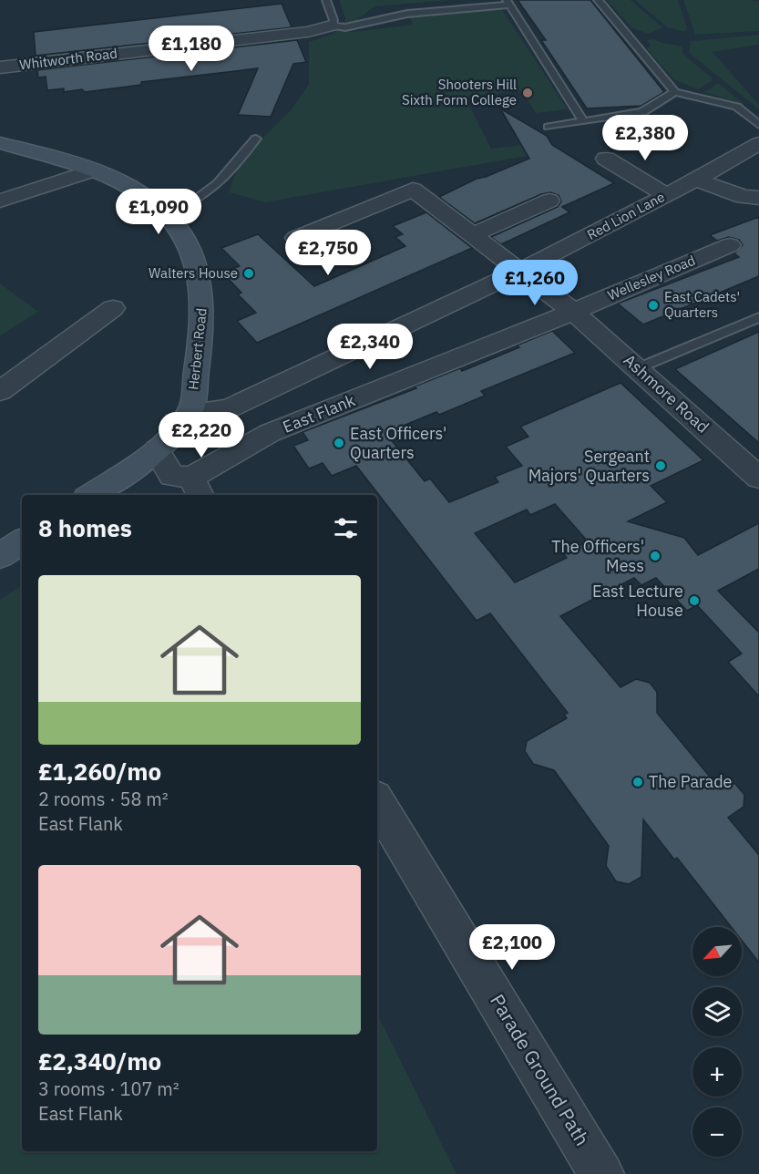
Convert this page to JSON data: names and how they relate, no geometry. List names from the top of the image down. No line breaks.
{"streets":{"street":["Whitworth Road","Red Lion Lane","Wellesley Road","Herbert Road","Ashmore Road","East Flank","Parade Ground Path"]},"crossings":[["Red Lion Lane","Herbert Road"],["Red Lion Lane","Ashmore Road"],["Wellesley Road","Ashmore Road"],["Wellesley Road","East Flank"],["Ashmore Road","East Flank"]],"places":["Shooters Hill Sixth Form College","Walters House","East Cadets' Quarters","East Officers' Quarters","Sergeant Majors' Quarters","The Officers' Mess","East Lecture House","The Parade"],"north":"bottom left","page":{"price":["£1,180","£2,380","£1,090","£2,750","£1,260","£2,340","£2,220","£2,100"],"heading":"8 homes","list":[{"name":"£1,260/mo","note":"2 rooms · 58 m² · East Flank"},{"name":"£2,340/mo","note":"3 rooms · 107 m² · East Flank"}],"map_buttons":["+","−"]}}
